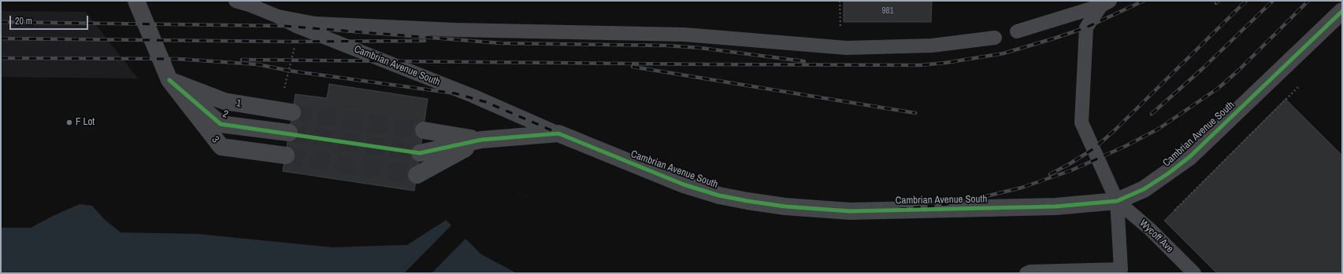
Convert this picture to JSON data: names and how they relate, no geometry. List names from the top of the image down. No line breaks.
{"streets":{"street":["Cambrian Avenue South","1","2","3"],"lane":["Wycoff Ave"]},"crossings":[["Cambrian Avenue South","Wycoff Ave"],["1","2"],["1","3"],["2","3"]],"places":["F Lot"],"house_numbers":["981"],"scale_bar":"20 m"}
